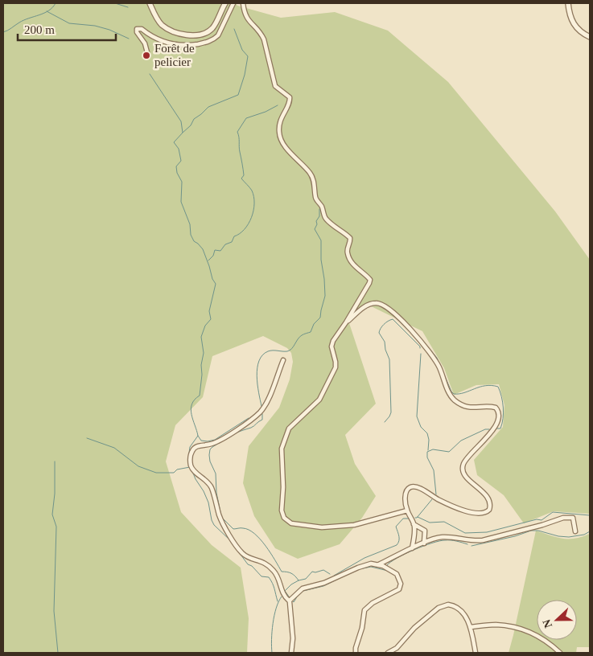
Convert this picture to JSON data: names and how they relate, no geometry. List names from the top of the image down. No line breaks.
{"places":["Forêt de pelicier"],"scale_bar":"200 m","north":"left"}
